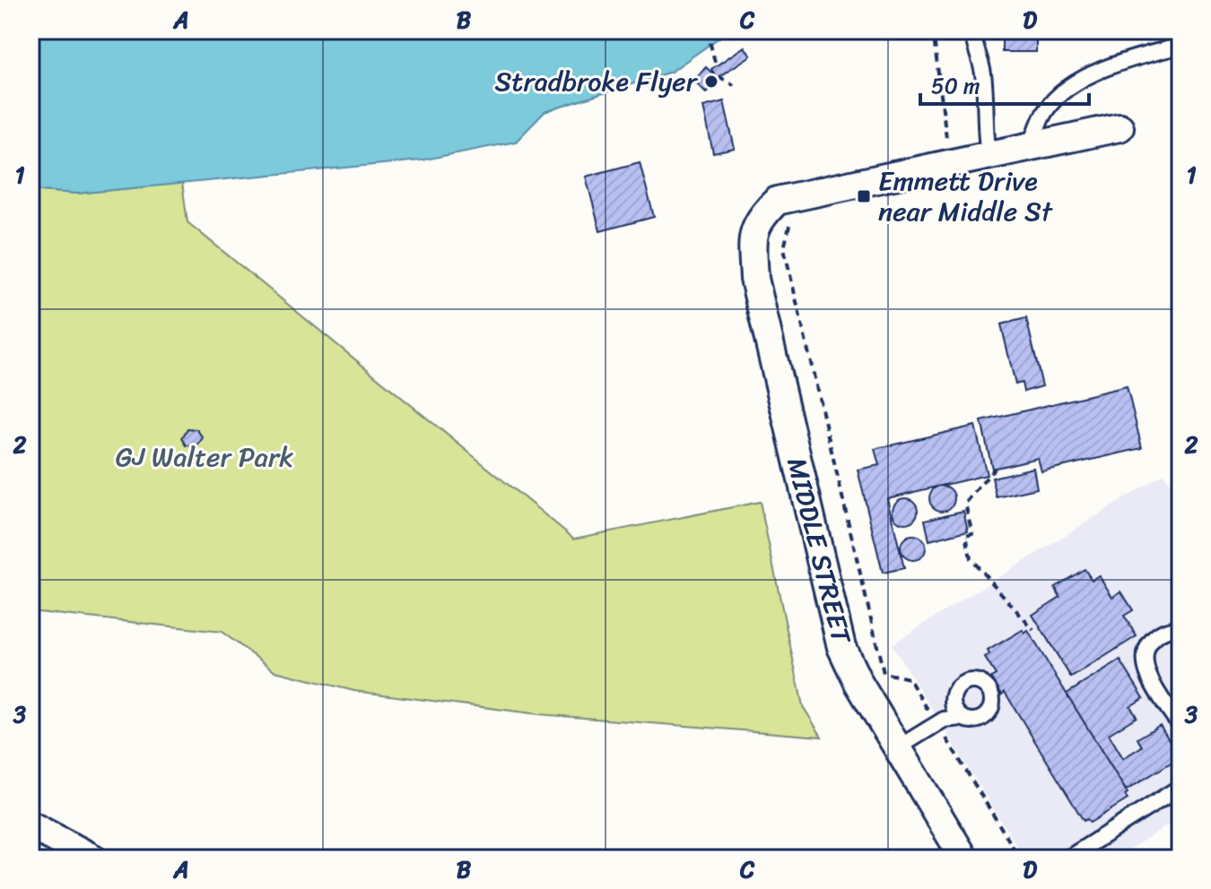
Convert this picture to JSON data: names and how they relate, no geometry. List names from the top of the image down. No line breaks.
{"streets":{"street":["MIDDLE STREET"]},"parks":["GJ Walter Park"],"places":{"other":["Stradbroke Flyer"],"transit":["Emmett Drive near Middle St"]},"scale_bar":"50 m","grid":{"columns":["A","B","C","D"],"rows":["1","2","3"]}}
